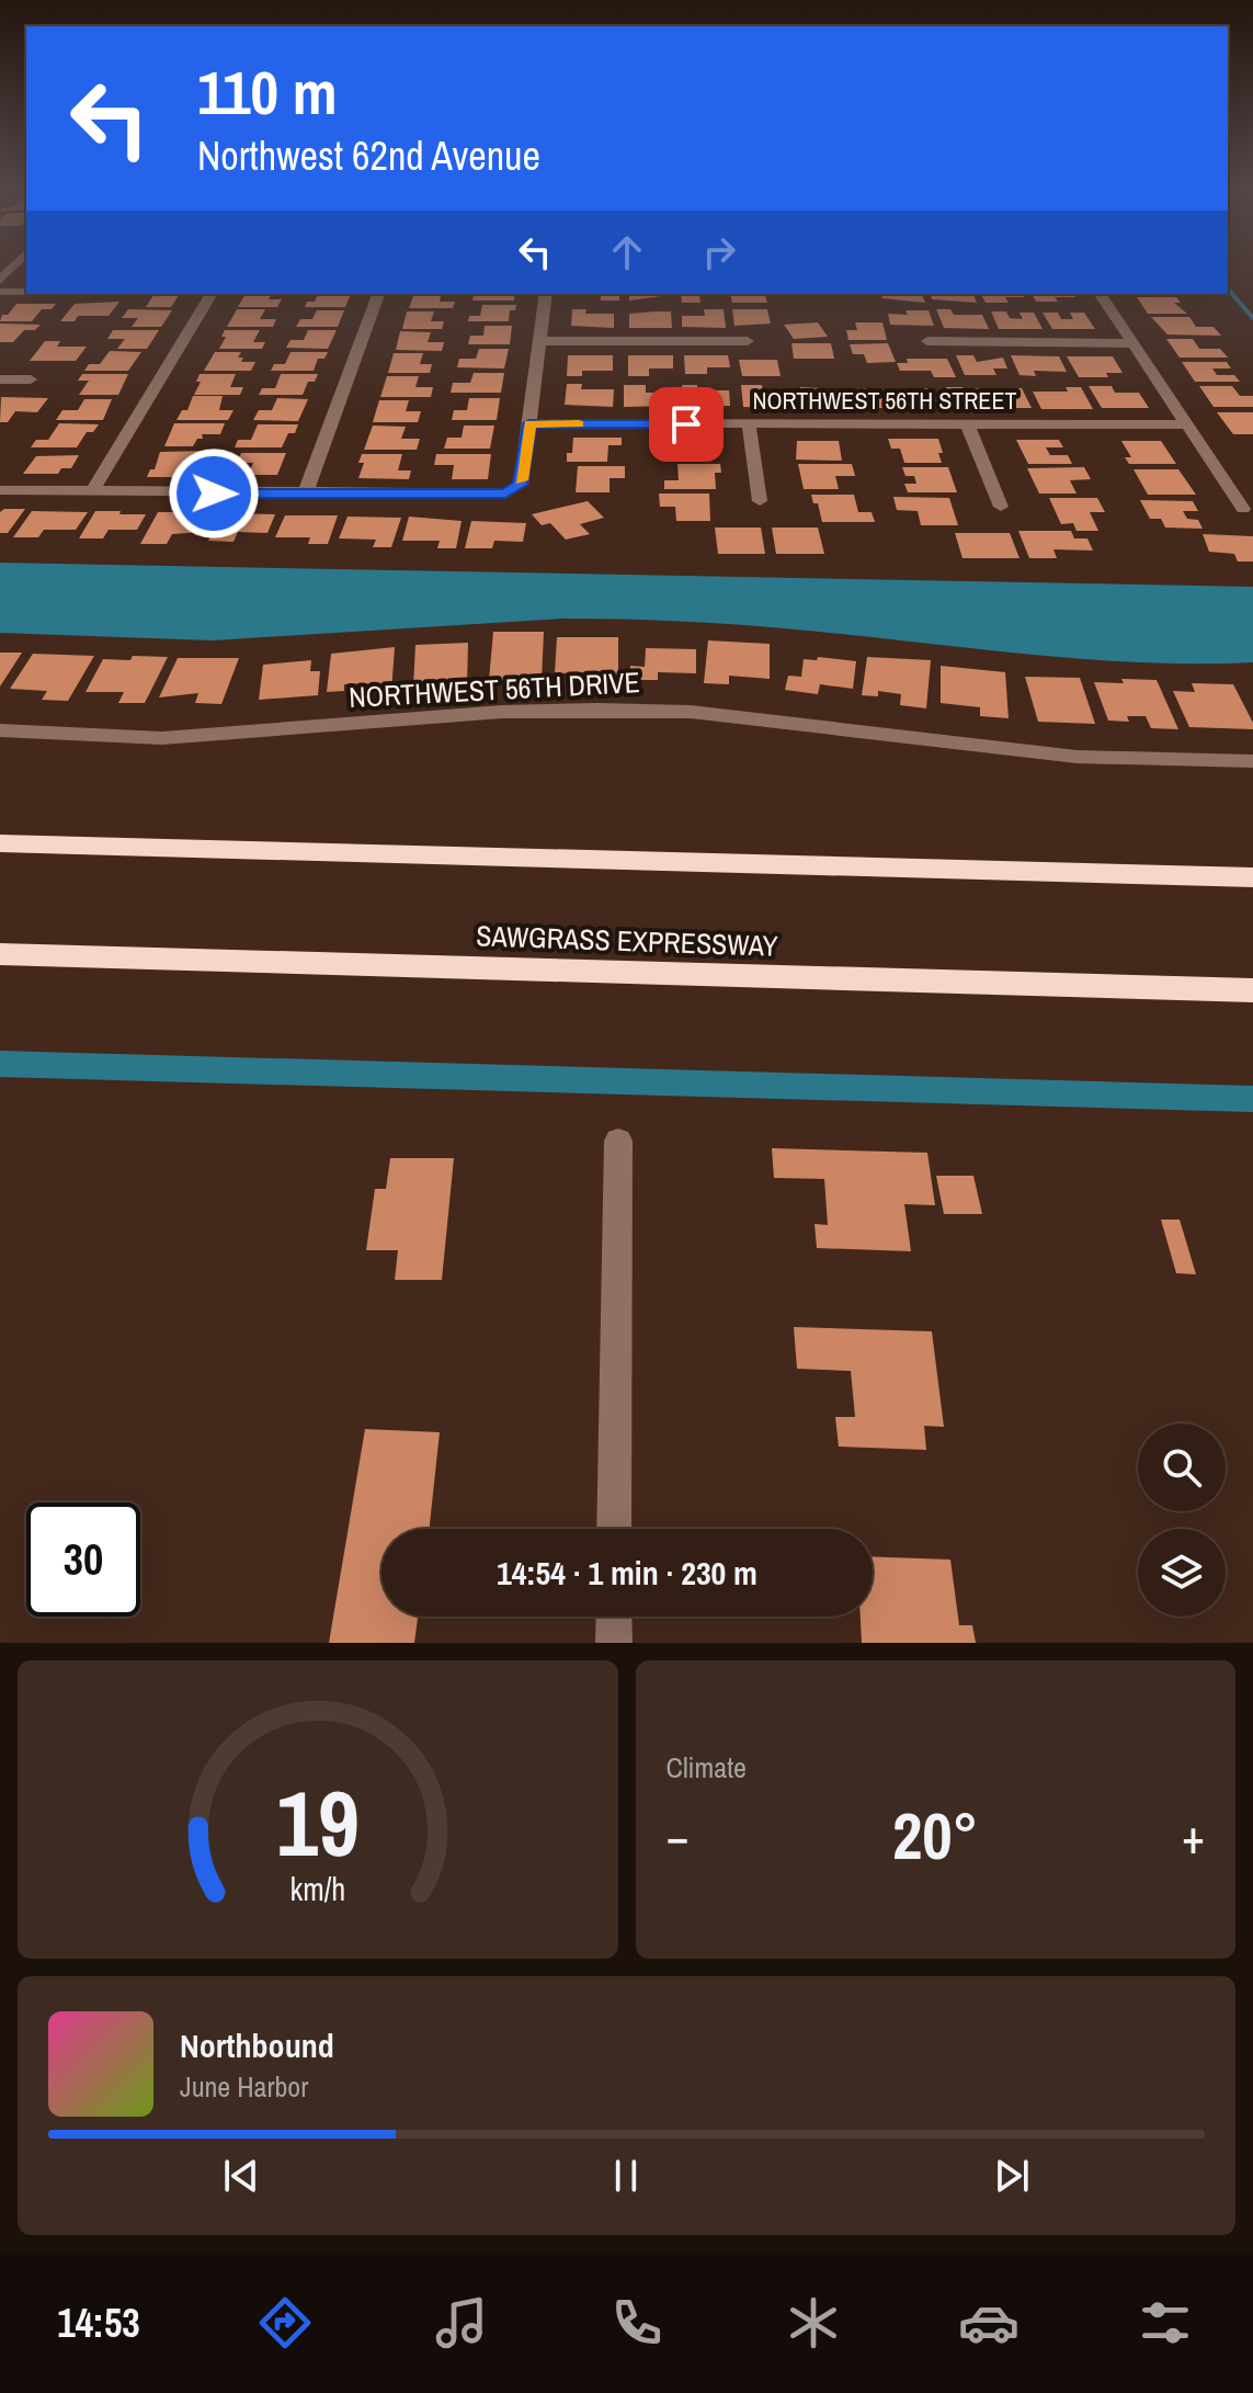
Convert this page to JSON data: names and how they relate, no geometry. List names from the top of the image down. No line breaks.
{"streets":{"highway":["SAWGRASS EXPRESSWAY"],"street":["NORTHWEST 56TH STREET","NORTHWEST 56TH DRIVE"]},"page":{"turn":["110 m","Northwest 62nd Avenue"],"limit":"30","trip":"14:54 · 1 min · 230 m","tile":"Climate","heat":["−","20°","+"],"song":["Northbound","June Harbor"],"tabs":"14:53","gauge":["19","km/h"]}}
